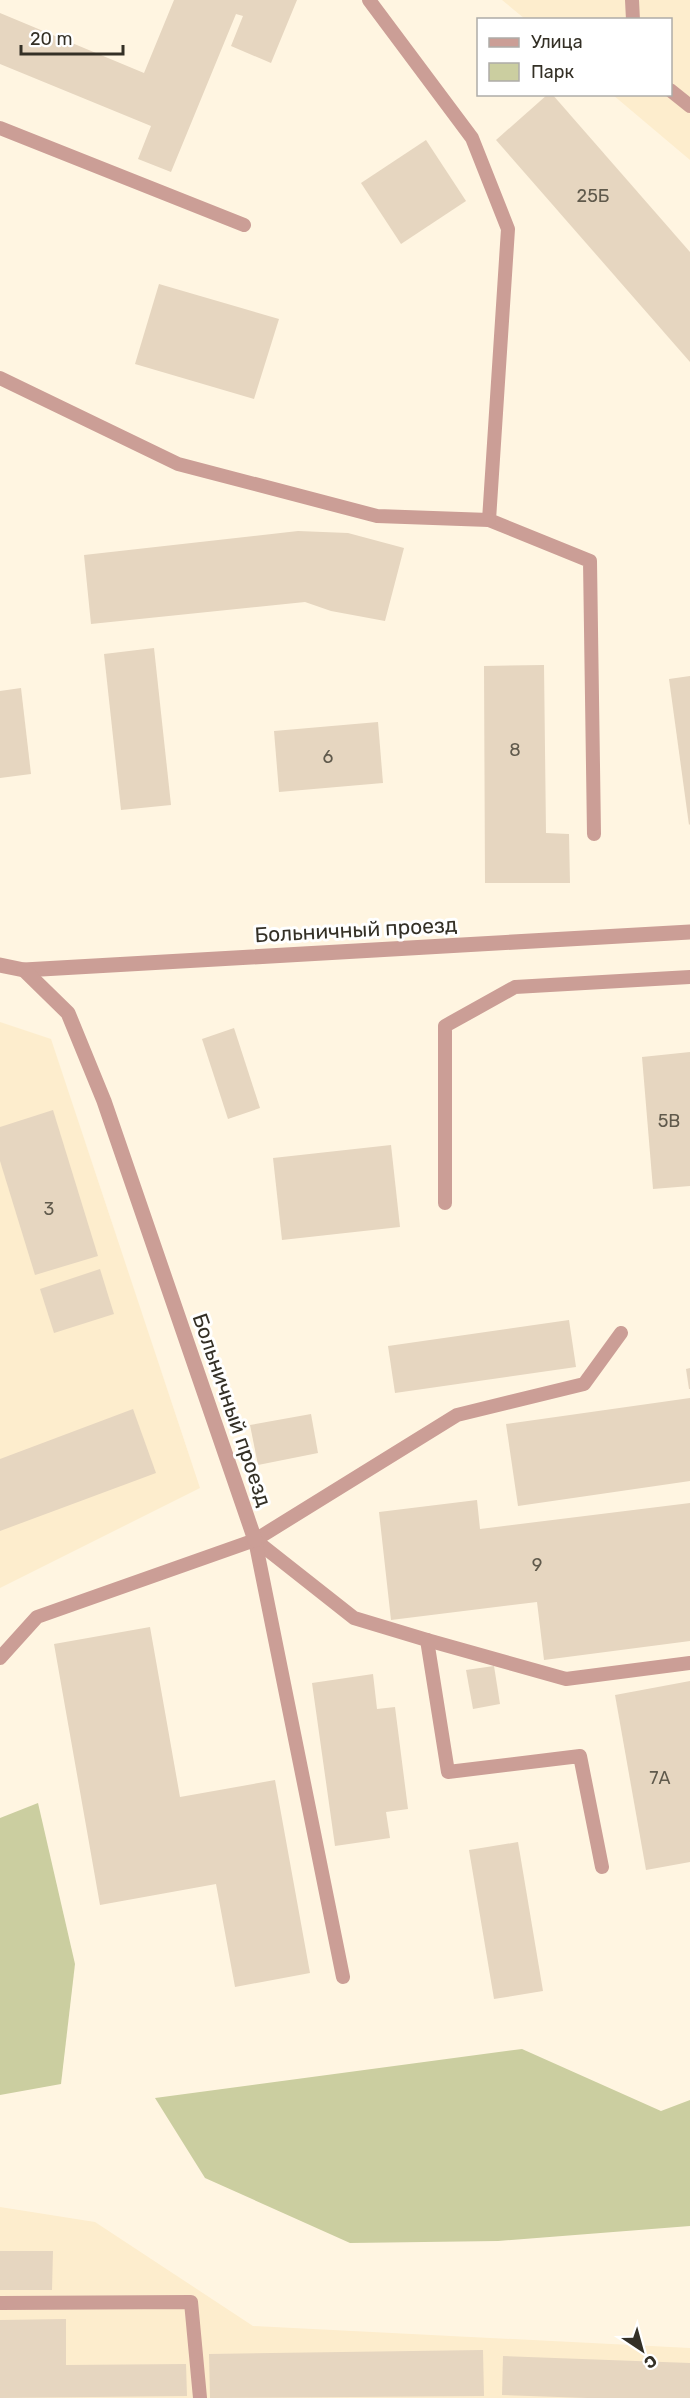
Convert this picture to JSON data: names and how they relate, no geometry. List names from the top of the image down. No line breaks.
{"streets":{"street":["Больничный проезд"]},"house_numbers":["25Б","8","6","5В","3","9","7А"],"legend":["Улица","Парк"],"scale_bar":"20 m","north":"bottom right"}
